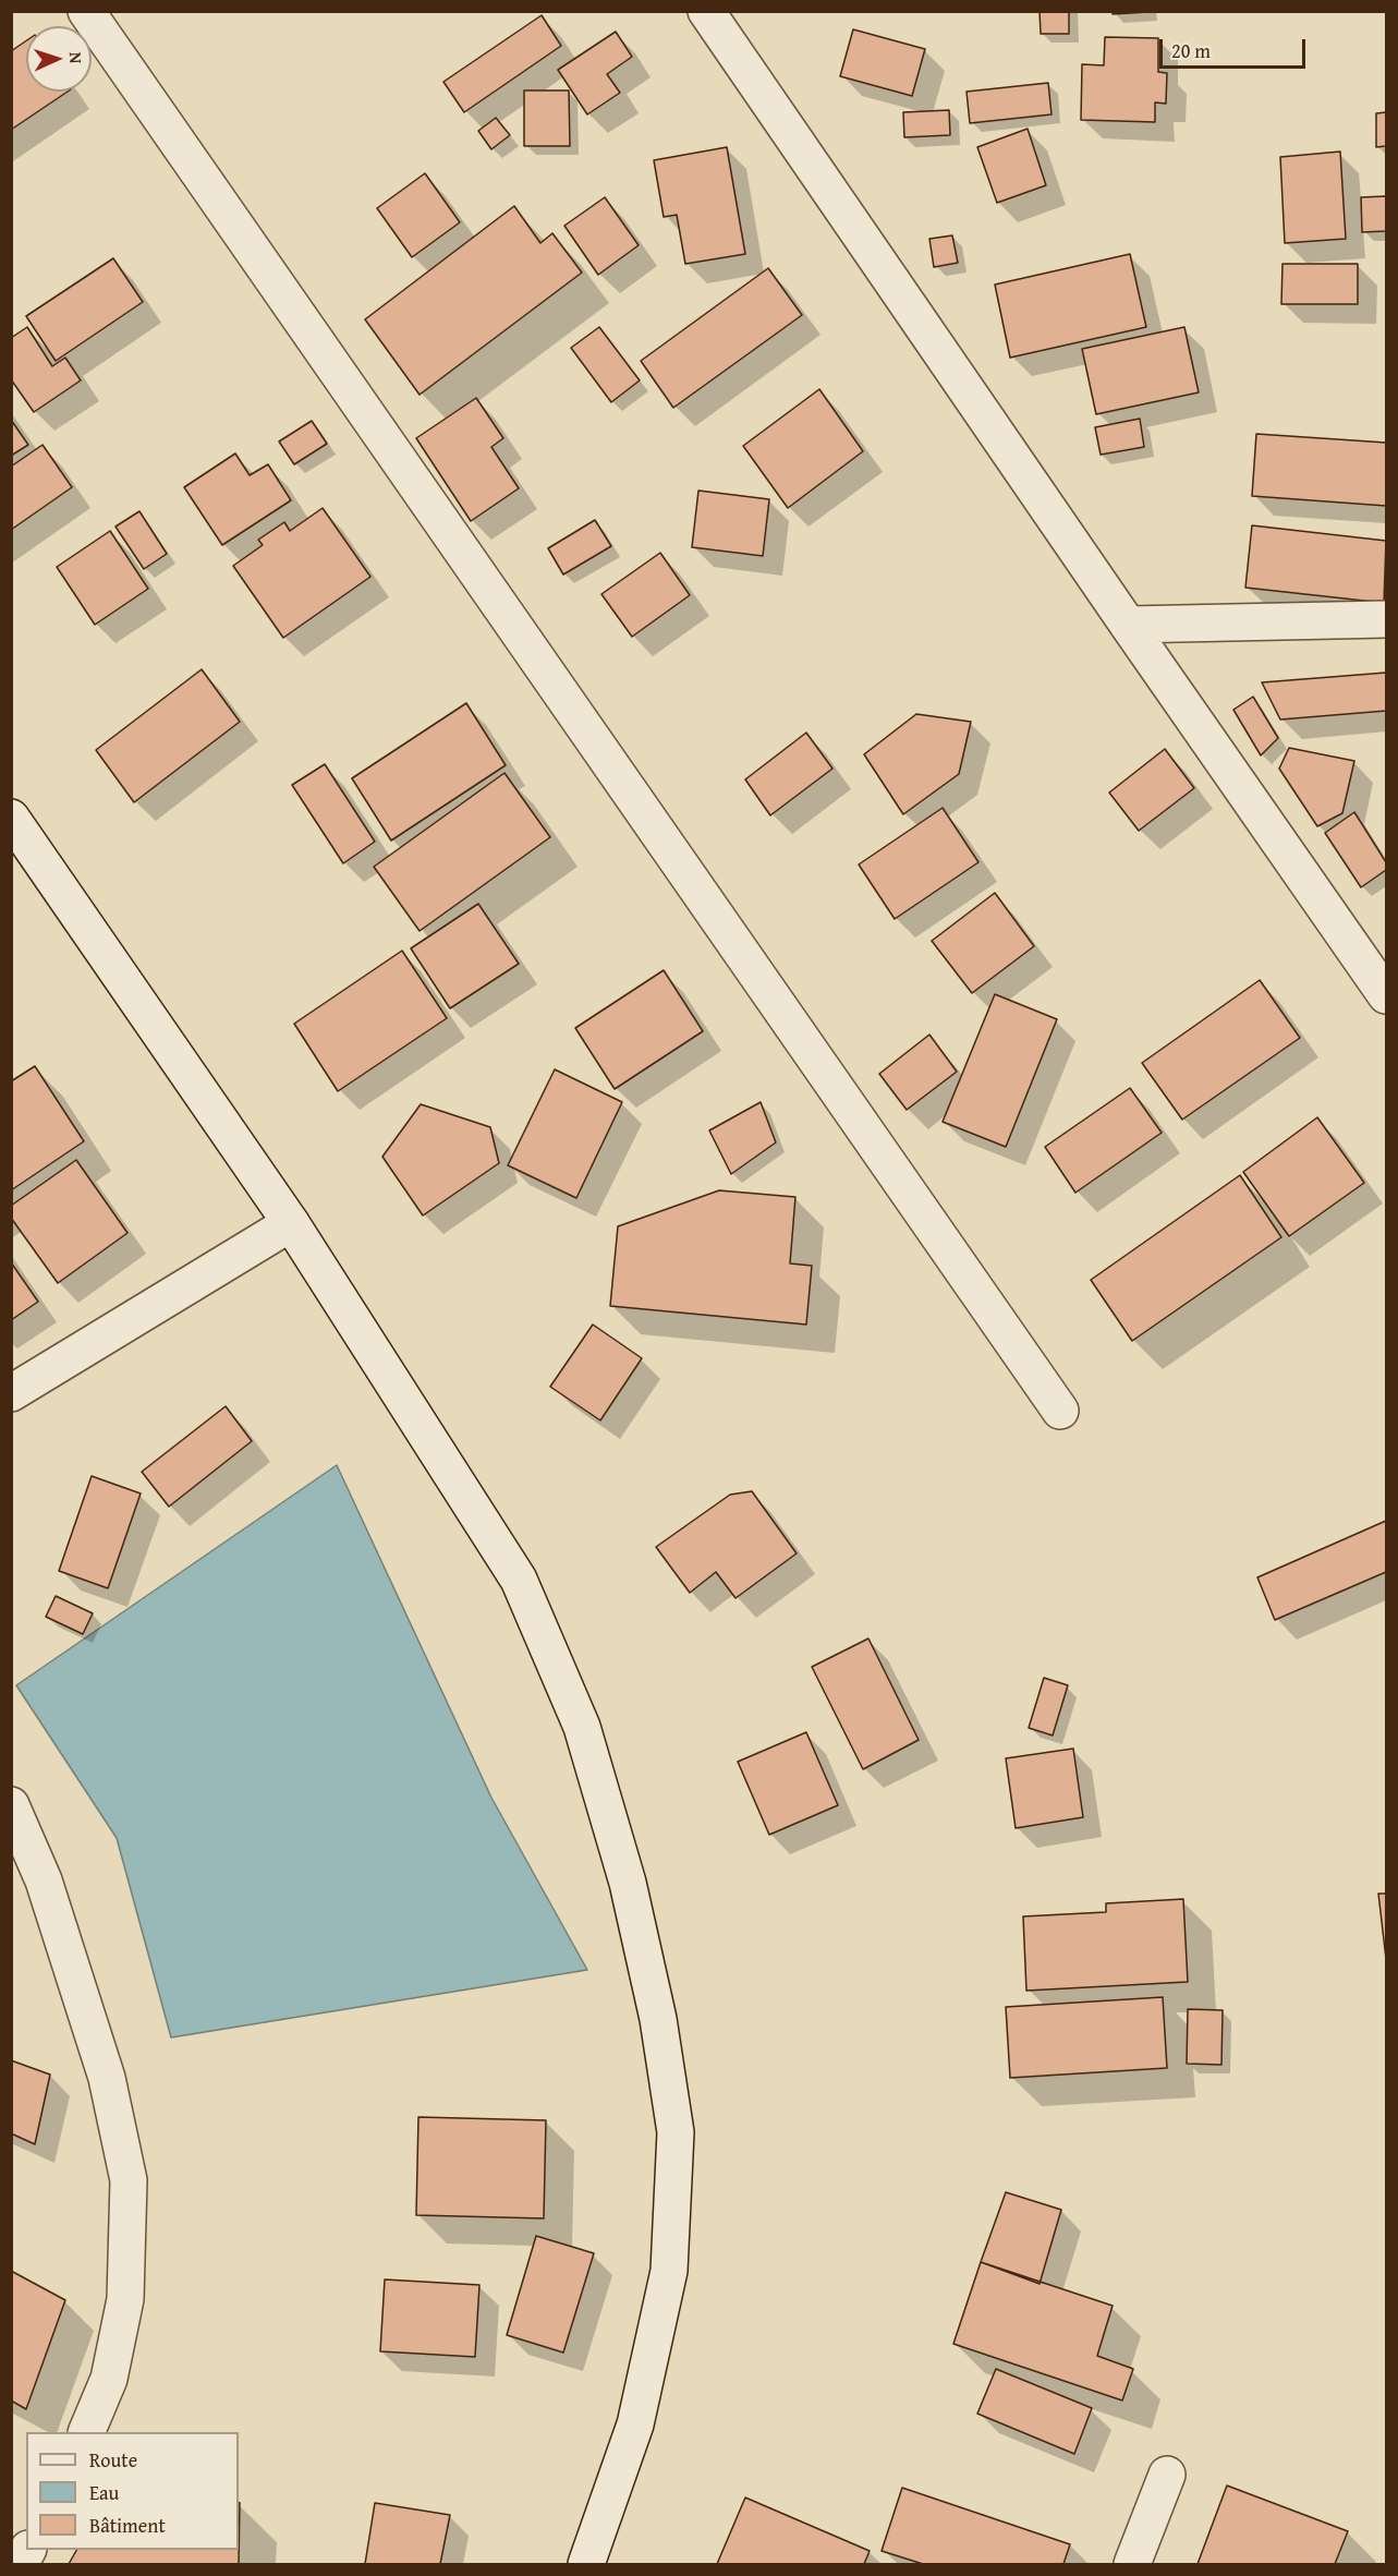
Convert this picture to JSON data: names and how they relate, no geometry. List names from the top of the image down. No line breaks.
{"legend":["Route","Eau","Bâtiment"],"scale_bar":"20 m","north":"right"}
